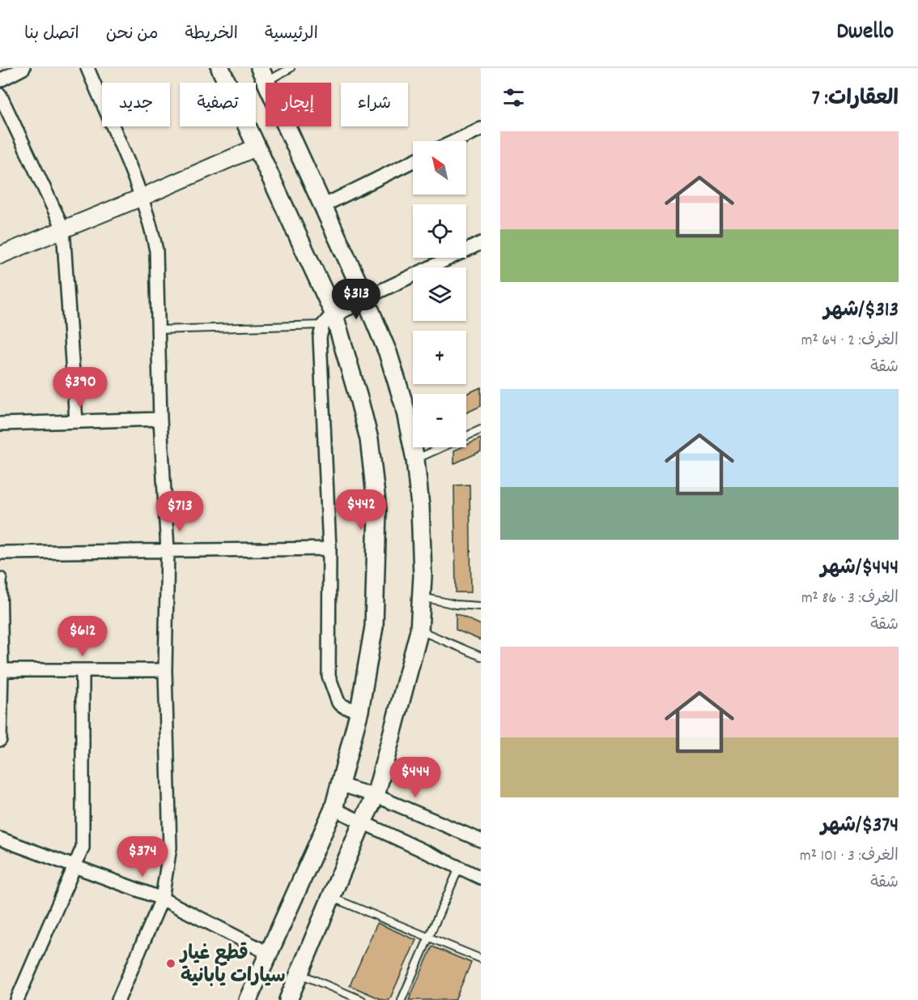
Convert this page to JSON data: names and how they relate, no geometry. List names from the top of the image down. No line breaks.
{"places":["قطع غيار سيارات يابانية"],"north":"top left","page":{"header":"Dwello","nav":["الرئيسية","الخريطة","من نحن","اتصل بنا"],"heading":"العقارات: 7","chip":["شراء","إيجار","تصفية","جديد"],"list":[{"name":"$313/شهر","note":"الغرف: 2 · 64 m² · شقة"},{"name":"$444/شهر","note":"الغرف: 3 · 86 m² · شقة"},{"name":"$374/شهر","note":"الغرف: 3 · 101 m² · شقة"}],"map_buttons":["+","−"],"price":["$313","$390","$442","$713","$612","$444","$374"]}}
